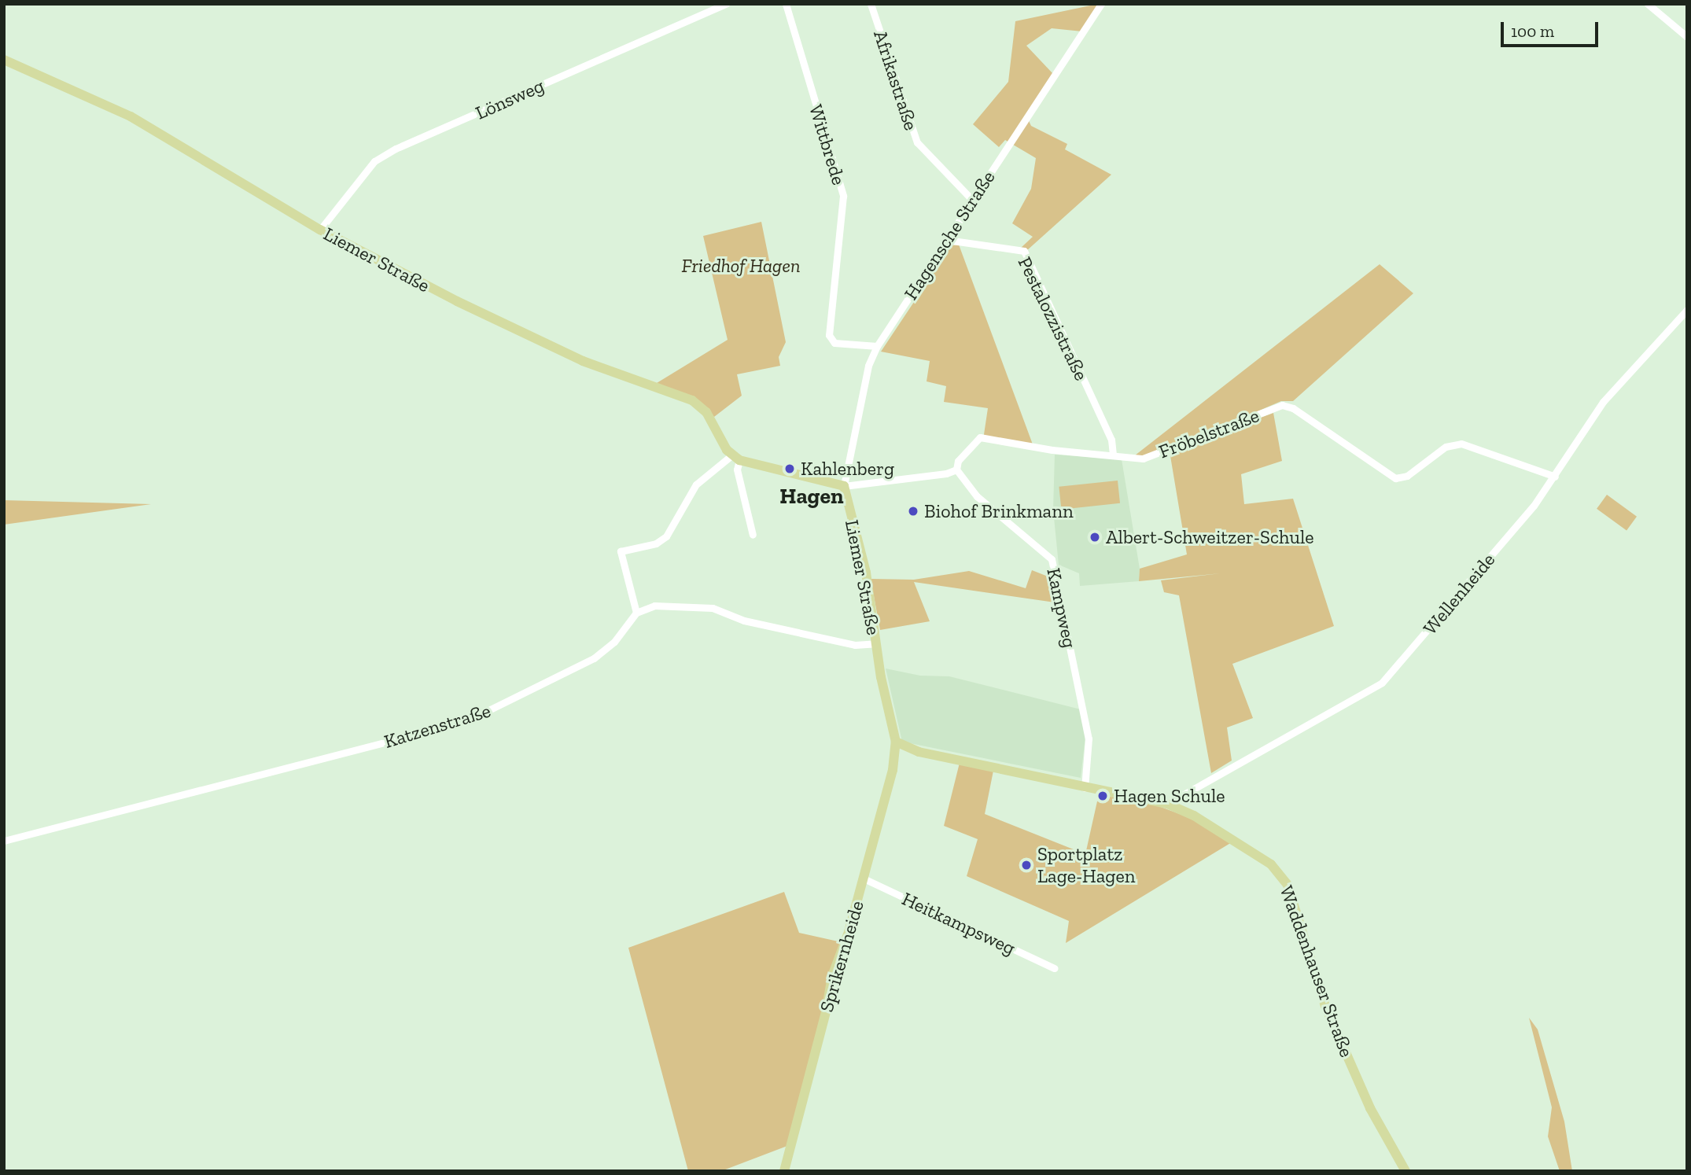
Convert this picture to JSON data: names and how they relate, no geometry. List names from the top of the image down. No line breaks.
{"streets":{"main road":["Liemer Straße","Sprikernheide","Waddenhauser Straße"],"street":["Afrikastraße","Lönsweg","Wittbrede","Hagensche Straße","Pestalozzistraße","Fröbelstraße","Wellenheide","Kampweg","Katzenstraße","Heitkampsweg"]},"crossings":[["Afrikastraße","Hagensche Straße"],["Lönsweg","Liemer Straße"],["Wittbrede","Hagensche Straße"],["Hagensche Straße","Liemer Straße"],["Hagensche Straße","Pestalozzistraße"],["Liemer Straße","Sprikernheide"],["Liemer Straße","Waddenhauser Straße"],["Pestalozzistraße","Fröbelstraße"],["Fröbelstraße","Wellenheide"],["Fröbelstraße","Kampweg"],["Wellenheide","Waddenhauser Straße"],["Kampweg","Waddenhauser Straße"],["Heitkampsweg","Sprikernheide"],["Sprikernheide","Waddenhauser Straße"]],"districts":["Hagen"],"parks":["Friedhof Hagen"],"places":["Kahlenberg","Biohof Brinkmann","Albert-Schweitzer-Schule","Hagen Schule","Sportplatz Lage-Hagen"],"scale_bar":"100 m"}
